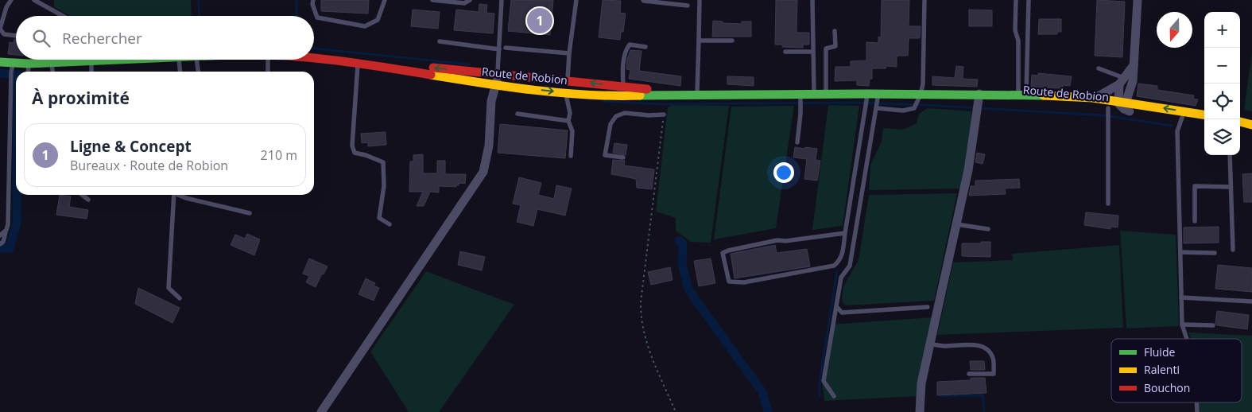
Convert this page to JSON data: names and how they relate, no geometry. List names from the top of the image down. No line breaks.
{"streets":{"main road":["Route de Robion"]},"legend":["Fluide","Ralenti","Bouchon"],"north":"bottom","page":{"pins":"1","map_buttons":["+","−"],"search":"Rechercher","heading":"À proximité","list":[{"mark":"1","name":"Ligne & Concept","note":"Bureaux · Route de Robion","value":"210 m"}]}}
